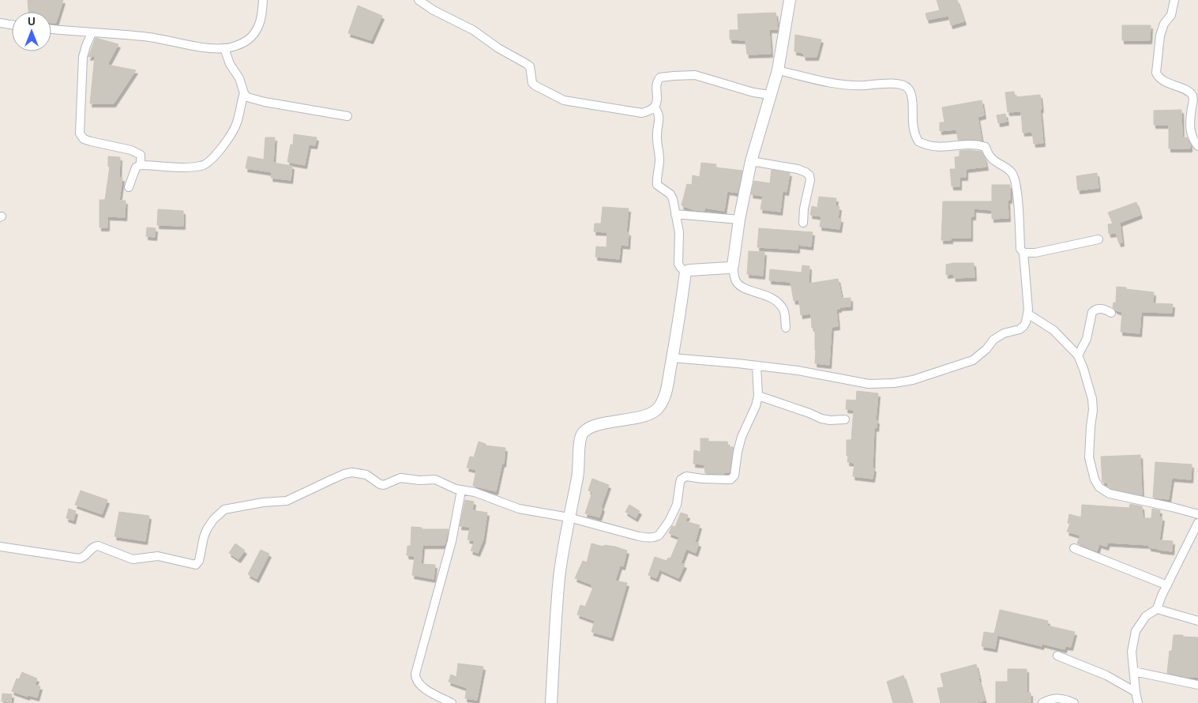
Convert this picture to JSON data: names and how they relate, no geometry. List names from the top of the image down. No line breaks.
{"north":"top"}
